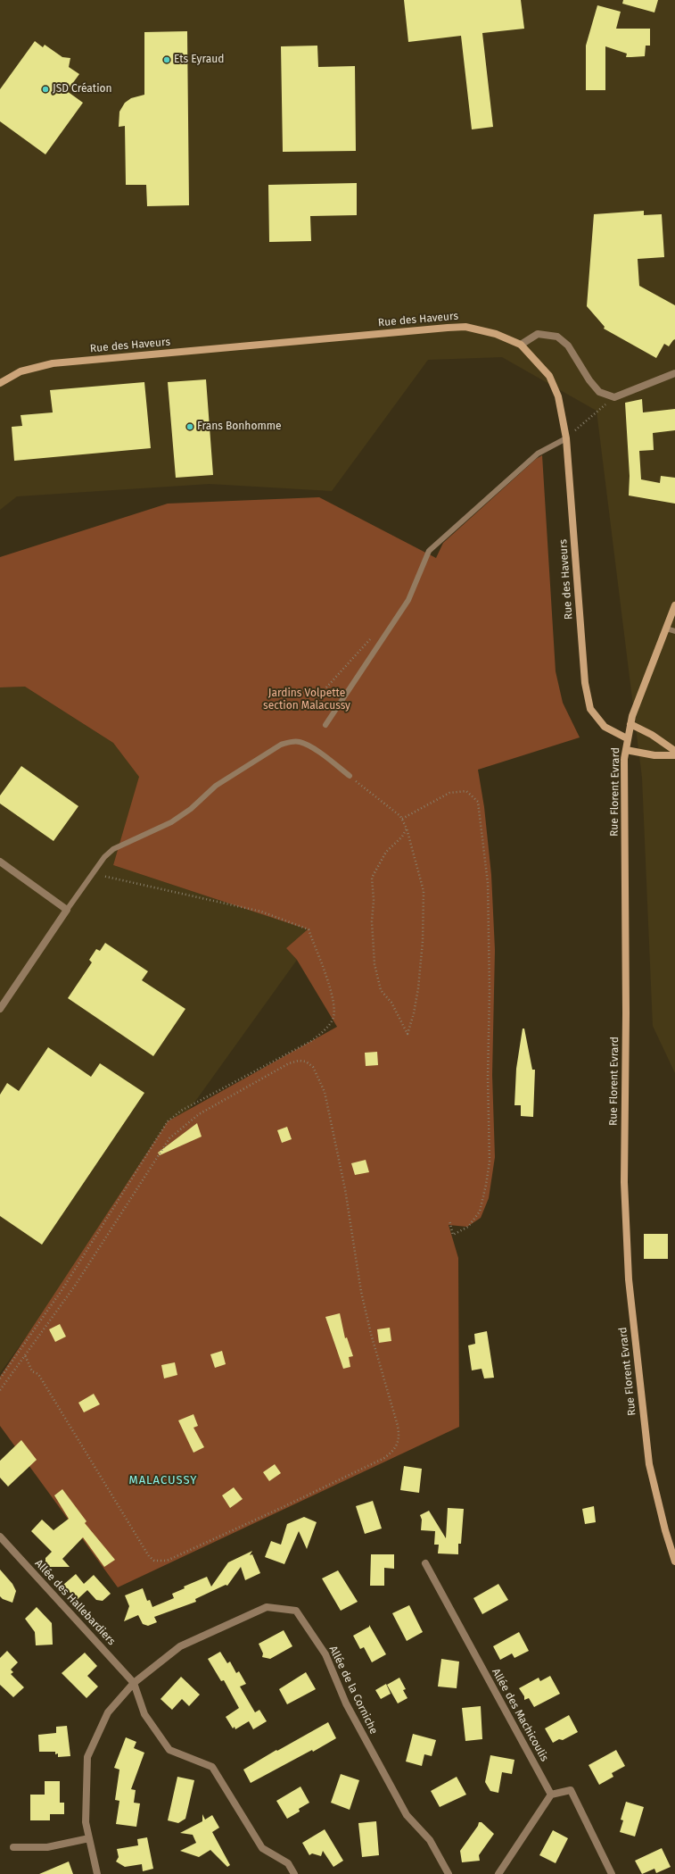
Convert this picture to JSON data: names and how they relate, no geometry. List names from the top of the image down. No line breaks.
{"streets":{"street":["Rue des Haveurs","Rue Florent Evrard","Allée des Hallebardiers","Allée de la Corniche","Allée des Machicoulis"]},"crossings":[["Rue des Haveurs","Rue Florent Evrard"],["Allée des Hallebardiers","Allée de la Corniche"]],"districts":["MALACUSSY"],"parks":["Jardins Volpette section Malacussy"],"places":["Ets Eyraud","JSD Création","Frans Bonhomme"]}
